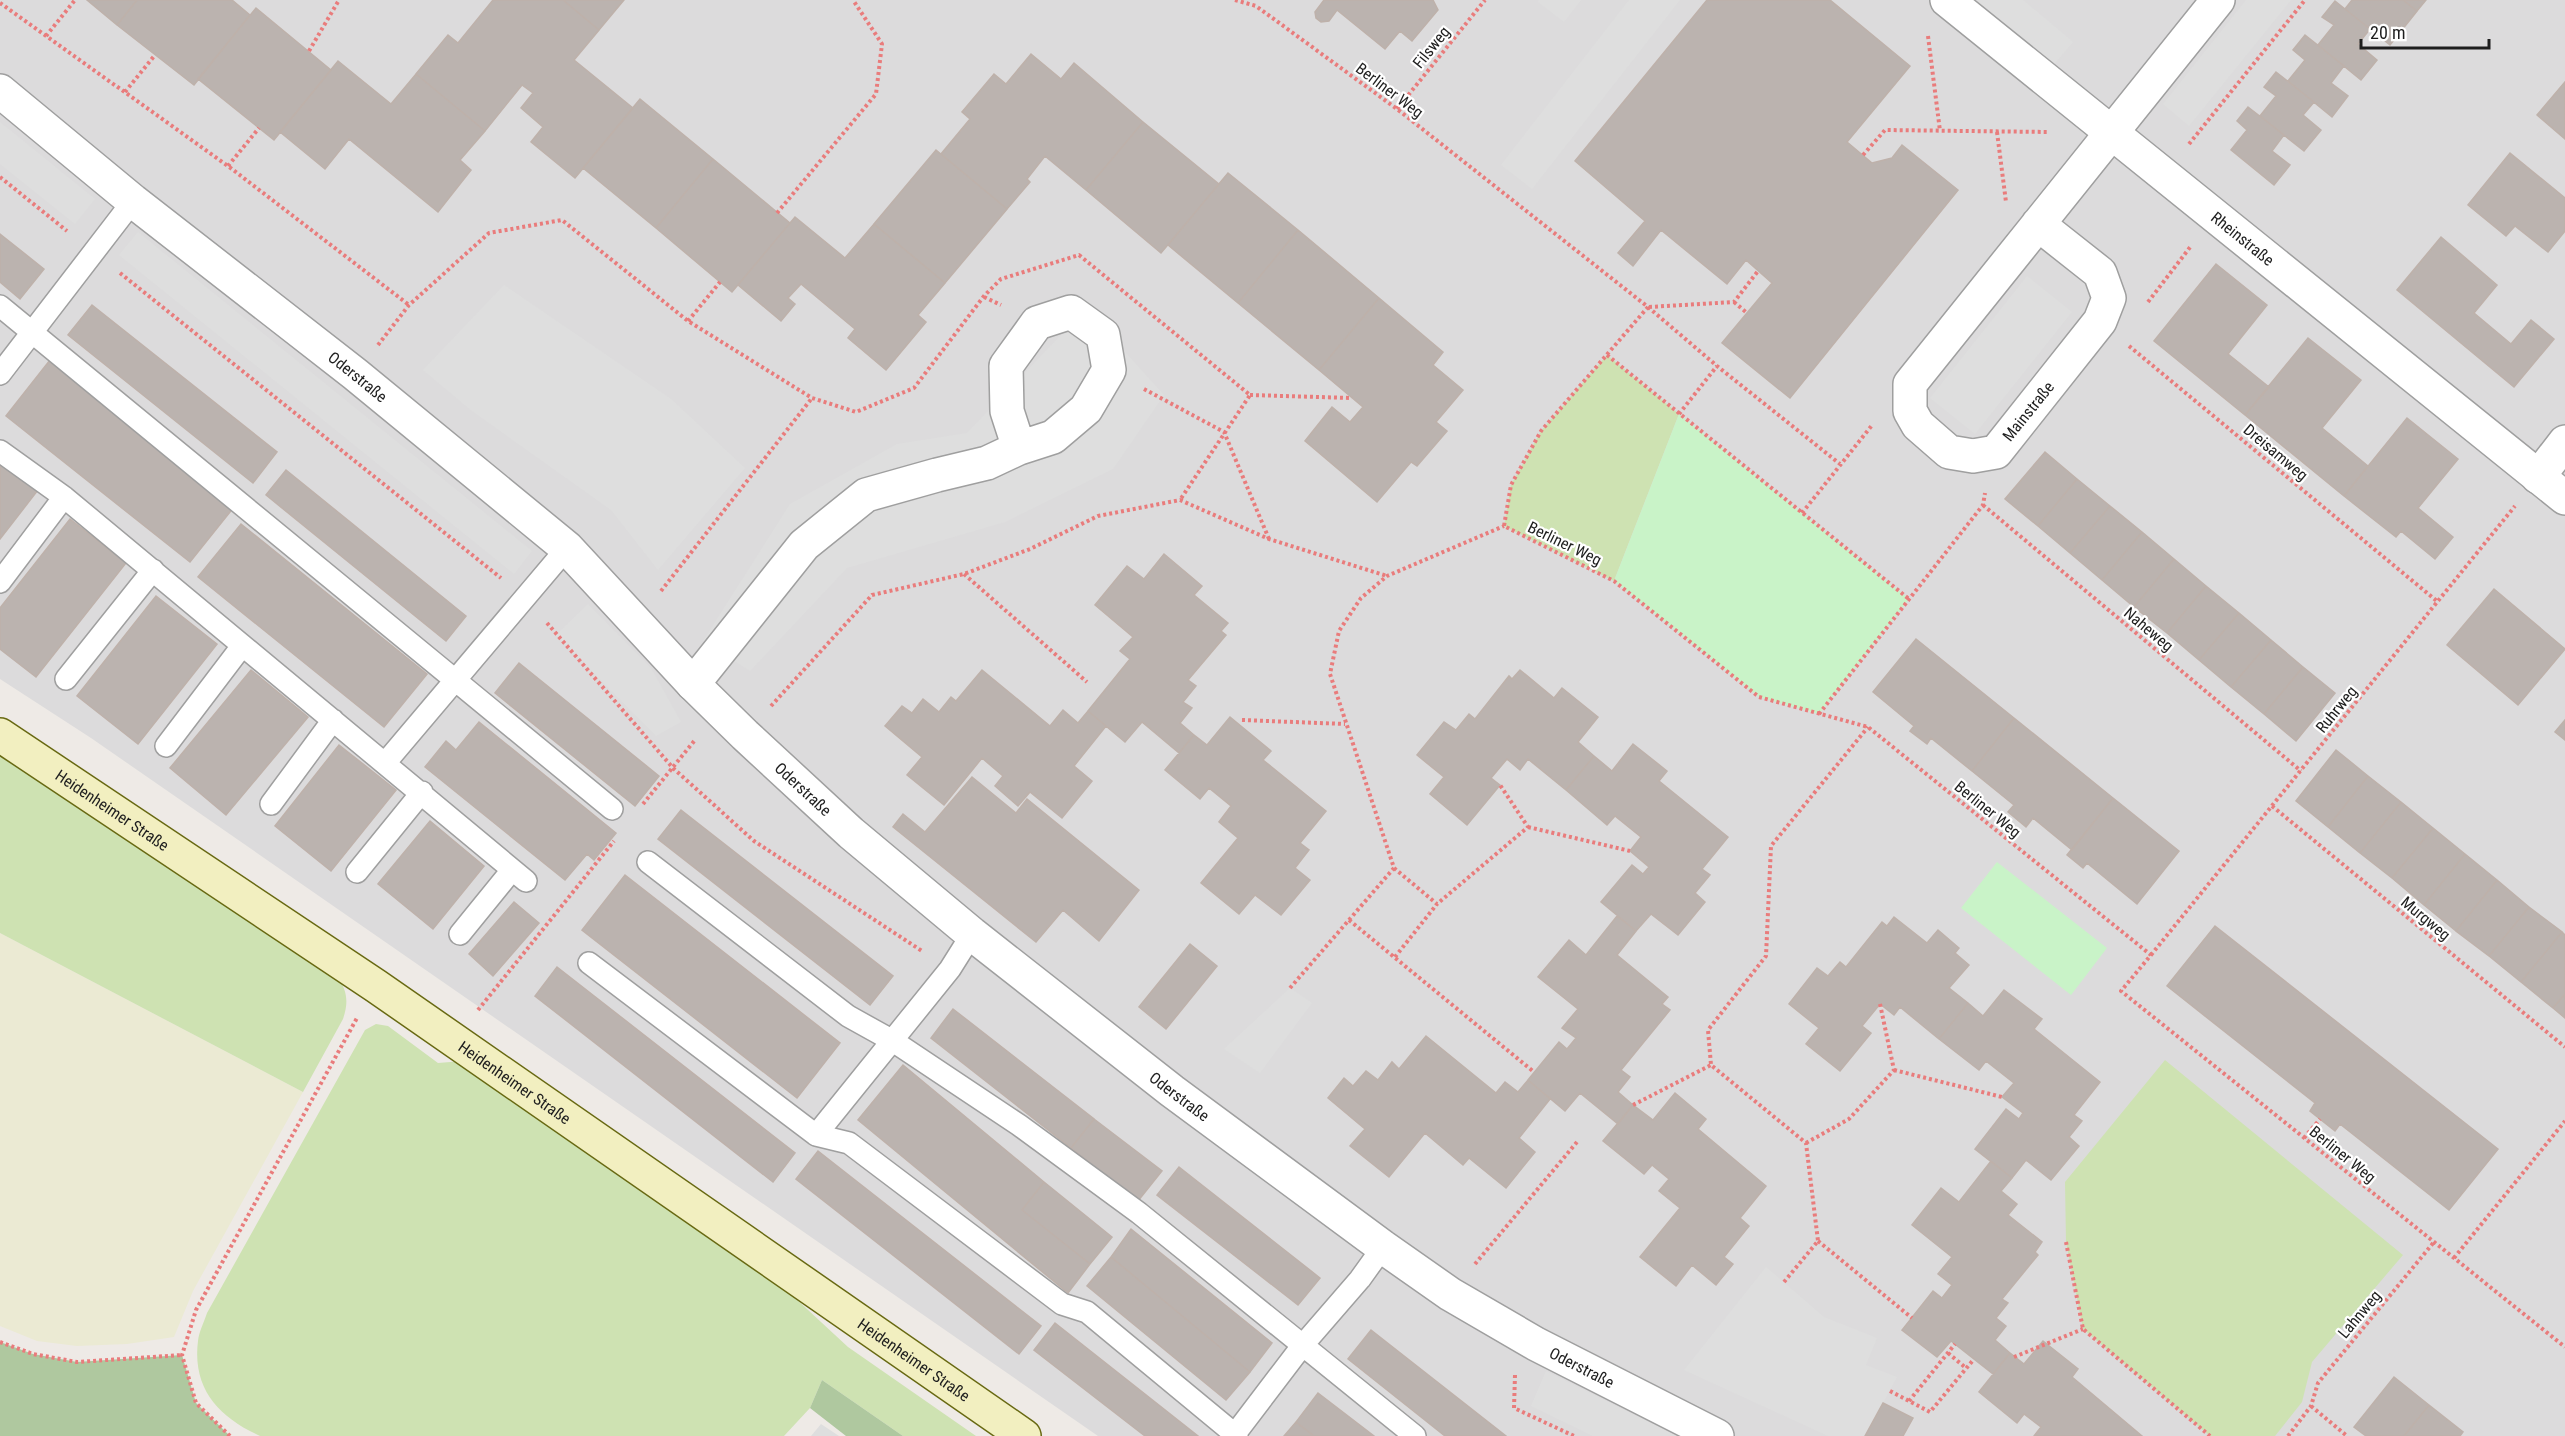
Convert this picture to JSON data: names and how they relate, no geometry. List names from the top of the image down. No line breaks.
{"streets":{"street":["Rheinstraße","Oderstraße","Mainstraße","Heidenheimer Straße"],"path":["Filsweg","Berliner Weg","Dreisamweg","Naheweg","Ruhrweg","Murgweg","Lahnweg"]},"crossings":[["Filsweg","Berliner Weg"],["Berliner Weg","Ruhrweg"],["Berliner Weg","Lahnweg"],["Rheinstraße","Ruhrweg"],["Mainstraße","Dreisamweg"],["Dreisamweg","Ruhrweg"],["Naheweg","Ruhrweg"],["Ruhrweg","Murgweg"]],"scale_bar":"20 m"}
